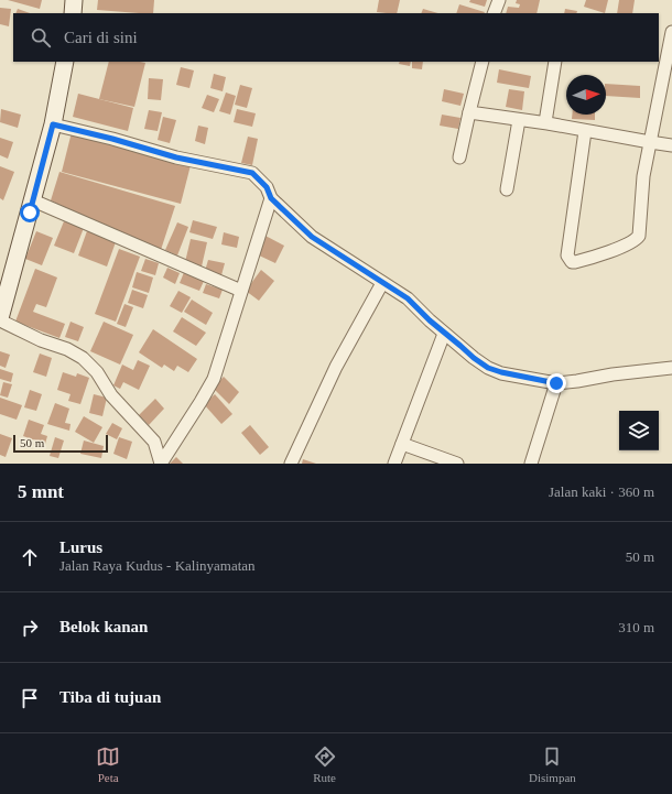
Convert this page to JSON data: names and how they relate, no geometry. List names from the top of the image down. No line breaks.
{"scale_bar":"50 m","north":"right","page":{"search":"Cari di sini","scale":"50 m","heading":["5 mnt","Jalan kaki · 360 m"],"list":[["Lurus","Jalan Raya Kudus - Kalinyamatan","50 m"],["Belok kanan","310 m"],"Tiba di tujuan"],"nav":["Peta","Rute","Disimpan"]}}
